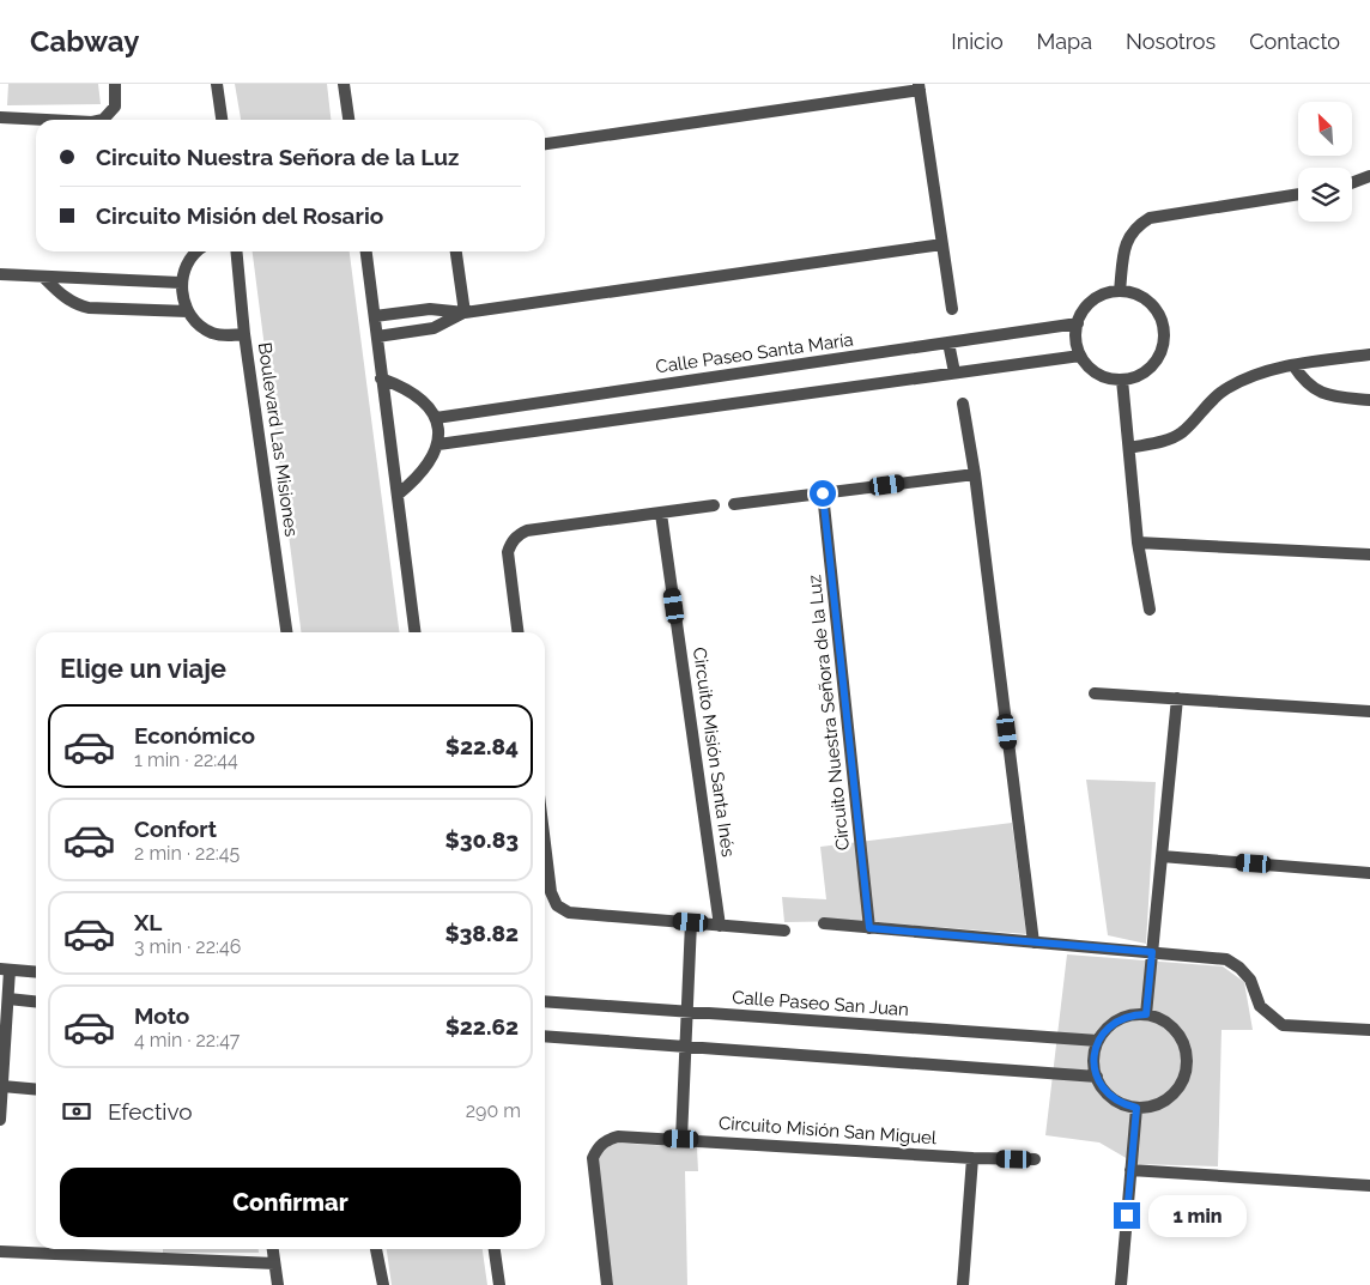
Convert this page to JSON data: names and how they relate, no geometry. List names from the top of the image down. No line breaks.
{"streets":{"street":["Calle Paseo Santa María","Boulevard Las Misiones","Circuito Nuestra Señora de la Luz","Circuito Misión Santa Inés","Calle Paseo San Juan","Circuito Misión San Miguel"]},"north":"top left","page":{"header":"Cabway","nav":["Inicio","Mapa","Nosotros","Contacto"],"banner":["Circuito Nuestra Señora de la Luz","Circuito Misión del Rosario"],"heading":"Elige un viaje","list":[{"name":"Económico","note":"1 min · 22:44","value":"$22.84"},{"name":"Confort","note":"2 min · 22:45","value":"$30.83"},{"name":"XL","note":"3 min · 22:46","value":"$38.82"},{"name":"Moto","note":"4 min · 22:47","value":"$22.62"}],"pay":["Efectivo","290 m"],"buttons":"Confirmar","bubble":"1 min"}}
